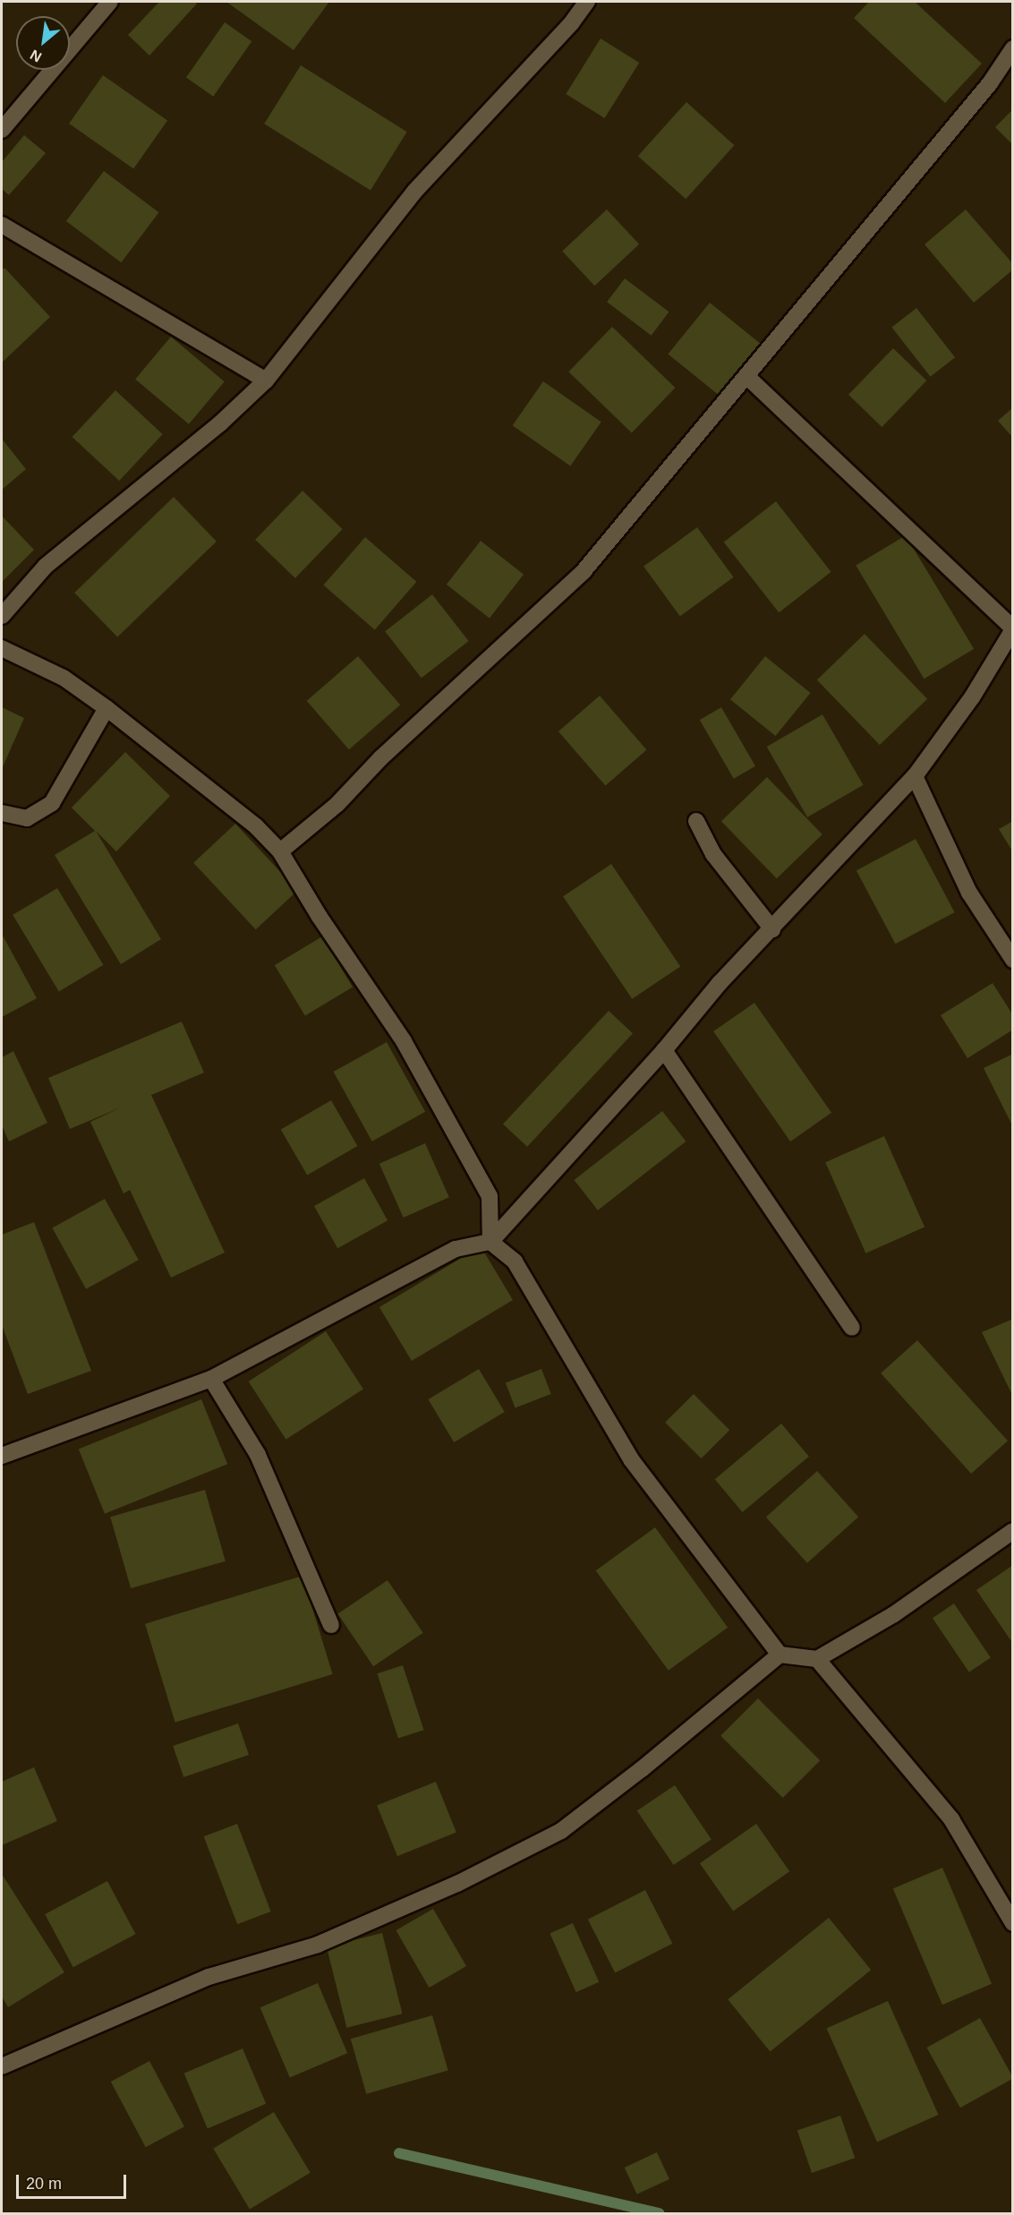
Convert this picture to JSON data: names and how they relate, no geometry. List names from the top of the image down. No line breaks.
{"scale_bar":"20 m","north":"bottom left"}
